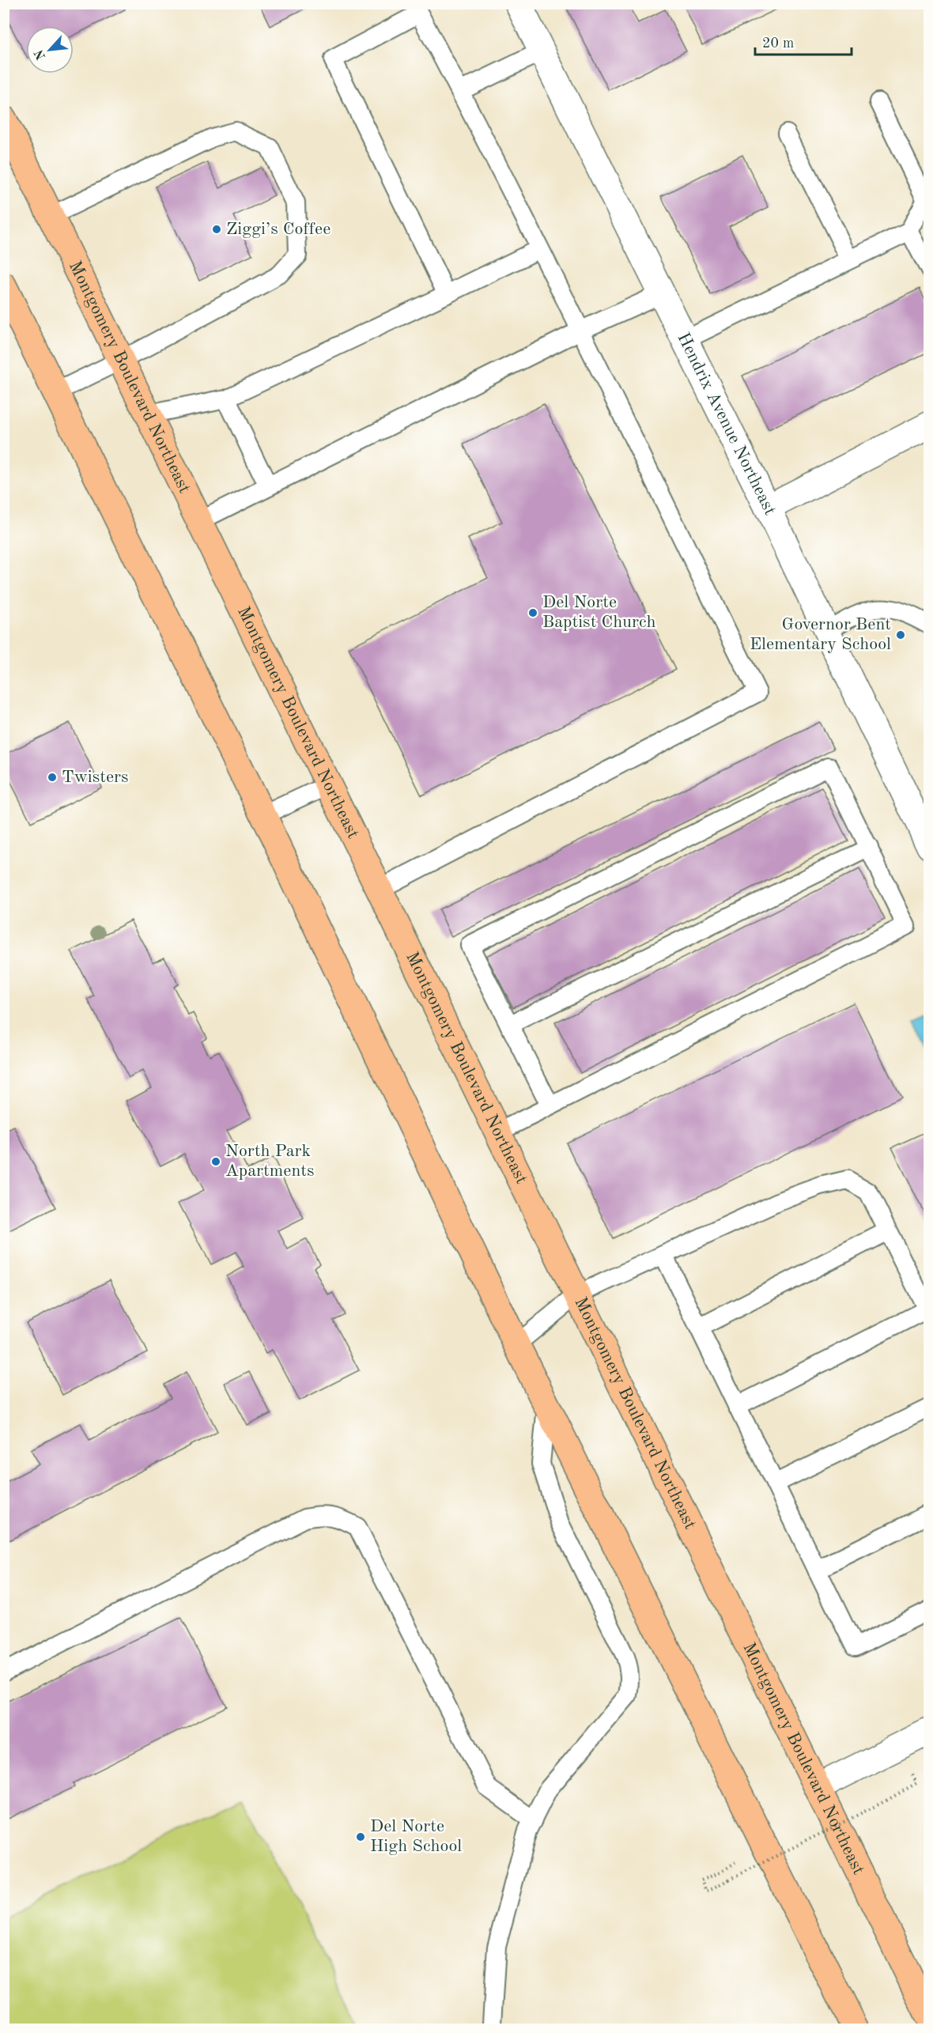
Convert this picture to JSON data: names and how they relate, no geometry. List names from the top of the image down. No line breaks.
{"streets":{"main road":["Montgomery Boulevard Northeast"],"street":["Hendrix Avenue Northeast"]},"places":["Ziggi’s Coffee","Del Norte Baptist Church","Governor Bent Elementary School","Twisters","North Park Apartments","Del Norte High School"],"scale_bar":"20 m","north":"bottom left"}
